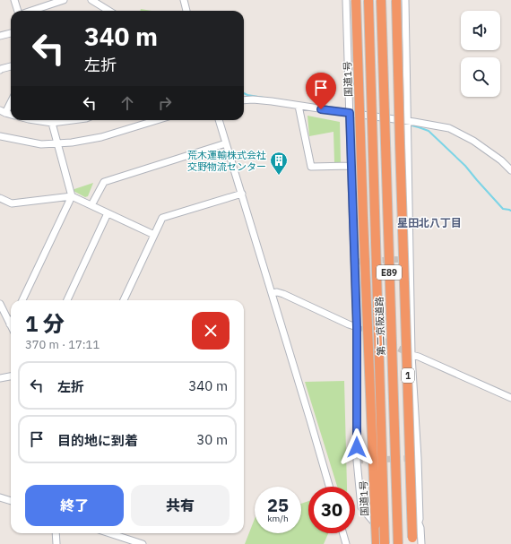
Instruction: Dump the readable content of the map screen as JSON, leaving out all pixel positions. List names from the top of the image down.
{
  "streets": {
    "highway": [
      "国道1号",
      "E89",
      "第二京阪道路",
      "1"
    ]
  },
  "crossings": [
    ["国道1号", "第二京阪道路"]
  ],
  "districts": ["星田北八丁目"],
  "places": {
    "building": ["荒木運輸株式会社 交野物流センター"]
  },
  "page": {
    "turn": ["340 m", "左折"],
    "heading": ["1 分", "370 m · 17:11"],
    "list": [
      {
        "name": "左折",
        "value": "340 m"
      },
      {
        "name": "目的地に到着",
        "value": "30 m"
      }
    ],
    "buttons": ["終了", "共有"],
    "speed": "25 km/h",
    "limit": "30"
  }
}
